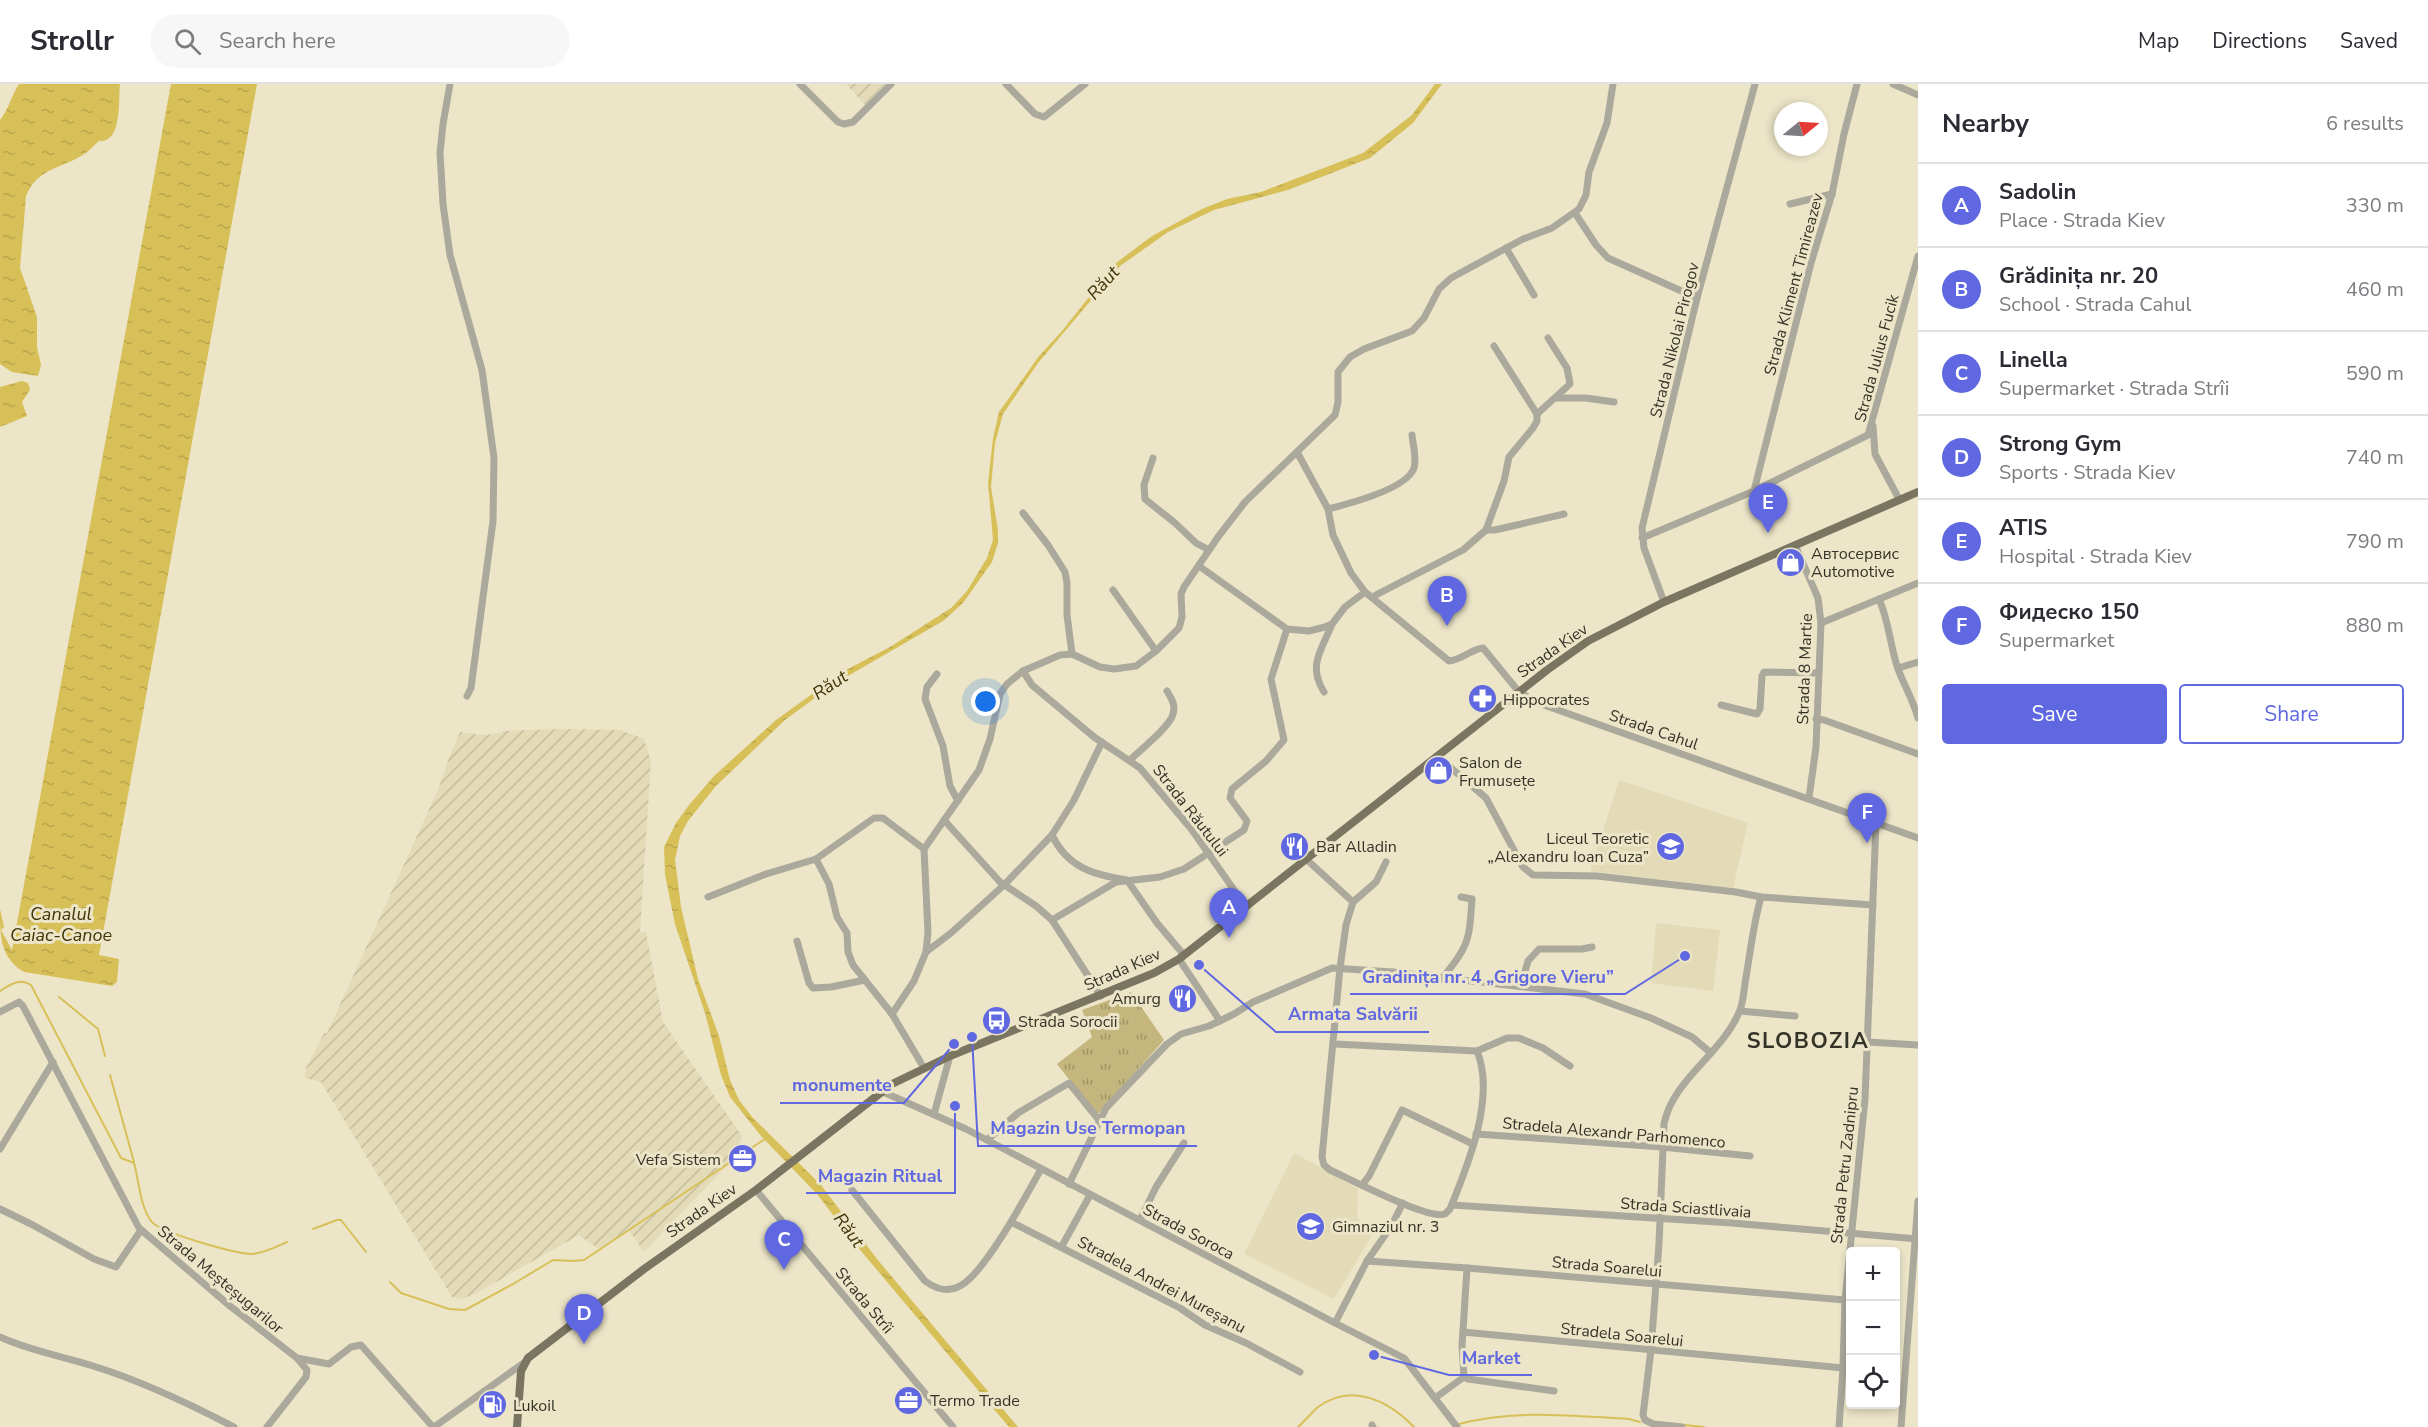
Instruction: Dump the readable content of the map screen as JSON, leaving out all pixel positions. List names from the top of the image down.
{
  "streets": {
    "main road": ["Strada Kiev"],
    "street": [
      "Strada Kliment Timireazev",
      "Strada Nikolai Pirogov",
      "Strada Julius Fucik",
      "Strada 8 Martie",
      "Strada Cahul",
      "Strada Răutului",
      "Stradela Alexandr Parhomenco",
      "Strada Petru Zadnipru",
      "Strada Sciastlivaia",
      "Strada Soroca",
      "Strada Soarelui",
      "Strada Meșteșugarilor",
      "Stradela Andrei Mureșanu",
      "Strada Strîi",
      "Stradela Soarelui"
    ]
  },
  "crossings": [
    ["Strada Kliment Timireazev", "Strada Julius Fucik"],
    ["Strada Nikolai Pirogov", "Strada Julius Fucik"],
    ["Strada Nikolai Pirogov", "Strada Kiev"],
    ["Strada Kiev", "Strada 8 Martie"],
    ["Strada Kiev", "Strada Cahul"],
    ["Strada Kiev", "Strada Răutului"],
    ["Strada Kiev", "Strada Soroca"],
    ["Strada Kiev", "Strada Strîi"],
    ["Strada 8 Martie", "Strada Cahul"],
    ["Strada Cahul", "Strada Petru Zadnipru"],
    ["Strada Petru Zadnipru", "Strada Sciastlivaia"],
    ["Strada Petru Zadnipru", "Strada Soarelui"],
    ["Strada Petru Zadnipru", "Stradela Soarelui"]
  ],
  "districts": ["SLOBOZIA"],
  "water": ["Răut", "Canalul Caiac-Canoe"],
  "places": {
    "shop": ["Автосервис Automotive", "Salon de Frumusețe"],
    "pharmacy": ["Hippocrates"],
    "restaurant": ["Bar Alladin", "Amurg"],
    "school or university": ["Liceul Teoretic „Alexandru Ioan Cuza”", "Gimnaziul nr. 3"],
    "other": [
      "Gradinița nr. 4 „Grigore Vieru”",
      "Armata Salvării",
      "Magazin Use Termopan",
      "monumente",
      "Magazin Ritual",
      "Market"
    ],
    "bus stop": ["Strada Sorocii"],
    "office": ["Vefa Sistem", "Termo Trade"],
    "fuel station": ["Lukoil"]
  },
  "north": "right",
  "page": {
    "header": "Strollr",
    "search": "Search here",
    "nav": ["Map", "Directions", "Saved"],
    "heading": ["Nearby", "6 results"],
    "list": [
      {
        "mark": "A",
        "name": "Sadolin",
        "note": "Place · Strada Kiev",
        "value": "330 m"
      },
      {
        "mark": "B",
        "name": "Grădinița nr. 20",
        "note": "School · Strada Cahul",
        "value": "460 m"
      },
      {
        "mark": "C",
        "name": "Linella",
        "note": "Supermarket · Strada Strîi",
        "value": "590 m"
      },
      {
        "mark": "D",
        "name": "Strong Gym",
        "note": "Sports · Strada Kiev",
        "value": "740 m"
      },
      {
        "mark": "E",
        "name": "ATIS",
        "note": "Hospital · Strada Kiev",
        "value": "790 m"
      },
      {
        "mark": "F",
        "name": "Фидеско 150",
        "note": "Supermarket",
        "value": "880 m"
      }
    ],
    "pins": [
      "E",
      "B",
      "F",
      "A",
      "C",
      "D"
    ],
    "buttons": ["Save", "Share"],
    "map_buttons": ["+", "−"]
  }
}
